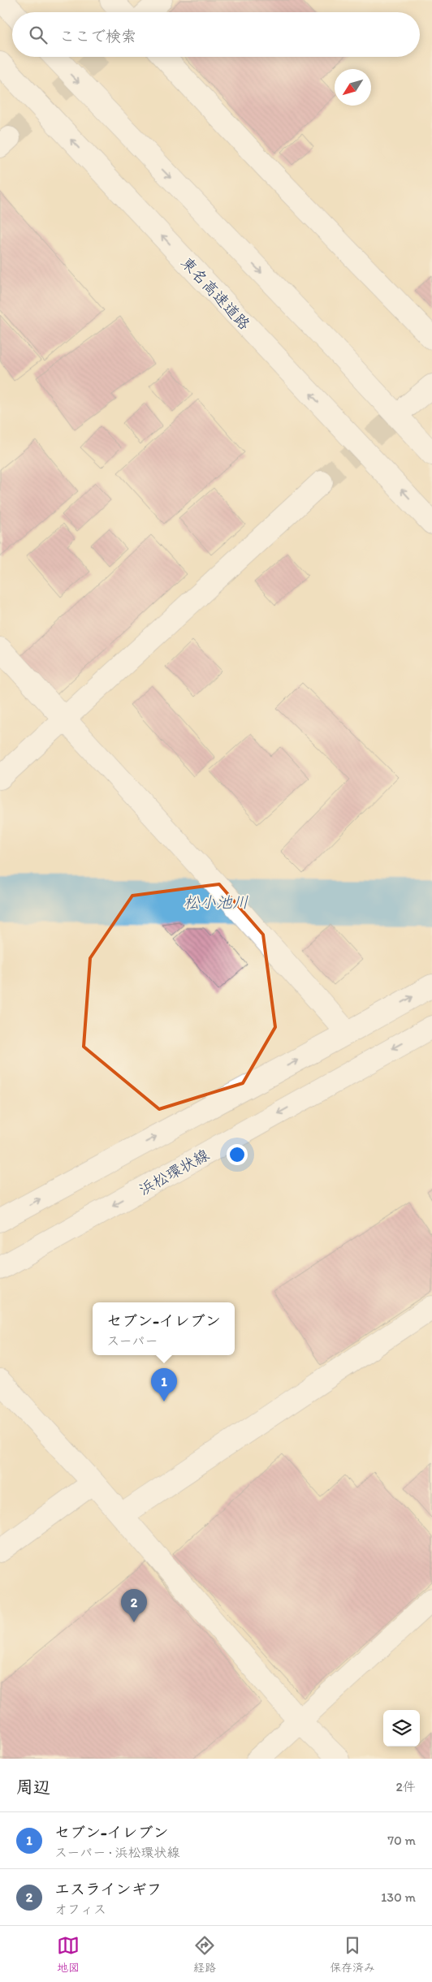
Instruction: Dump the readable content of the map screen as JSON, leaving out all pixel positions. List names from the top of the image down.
{
  "streets": {
    "main road": ["東名高速道路", "浜松環状線"]
  },
  "water": ["松小池川"],
  "north": "bottom left",
  "page": {
    "search": "ここで検索",
    "popup": ["セブン-イレブン", "スーパー"],
    "pins": ["1", "2"],
    "heading": ["周辺", "2件"],
    "list": [
      {
        "mark": "1",
        "name": "セブン-イレブン",
        "note": "スーパー · 浜松環状線",
        "value": "70 m"
      },
      {
        "mark": "2",
        "name": "エスラインギフ",
        "note": "オフィス",
        "value": "130 m"
      }
    ],
    "nav": ["地図", "経路", "保存済み"]
  }
}
